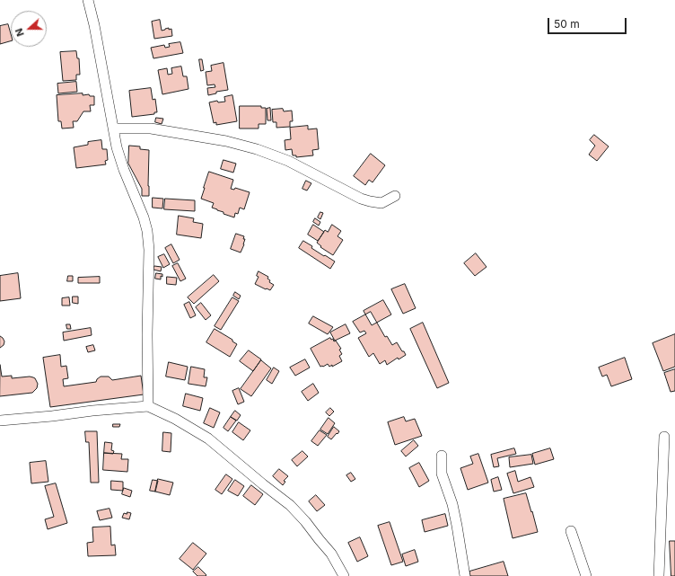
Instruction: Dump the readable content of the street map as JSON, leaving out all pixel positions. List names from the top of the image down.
{
  "scale_bar": "50 m",
  "north": "left"
}
